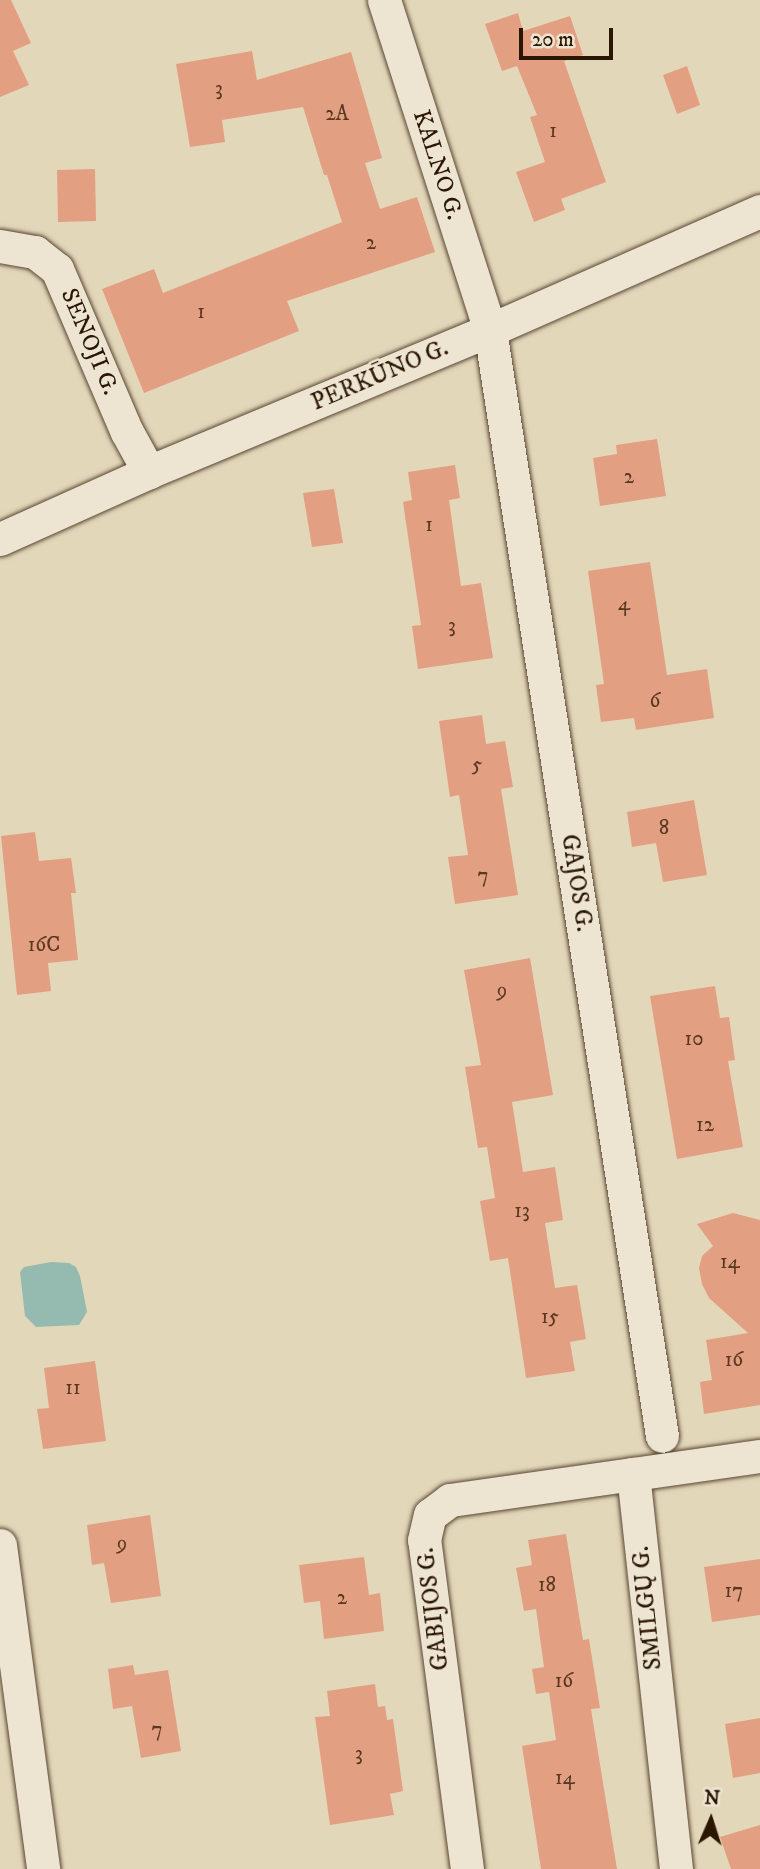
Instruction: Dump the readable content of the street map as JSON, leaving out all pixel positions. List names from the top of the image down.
{
  "streets": {
    "street": [
      "KALNO G.",
      "SENOJI G.",
      "PERKŪNO G.",
      "GAJOS G.",
      "SMILGŲ G.",
      "GABIJOS G."
    ]
  },
  "crossings": [
    ["KALNO G.", "PERKŪNO G."],
    ["KALNO G.", "GAJOS G."],
    ["SENOJI G.", "PERKŪNO G."],
    ["PERKŪNO G.", "GAJOS G."],
    ["SMILGŲ G.", "GABIJOS G."]
  ],
  "house_numbers": [
    "3",
    "2A",
    "1",
    "2",
    "1",
    "2",
    "1",
    "4",
    "3",
    "6",
    "5",
    "8",
    "7",
    "16C",
    "9",
    "10",
    "12",
    "13",
    "14",
    "15",
    "16",
    "11",
    "9",
    "18",
    "17",
    "2",
    "16",
    "7",
    "3",
    "14"
  ],
  "scale_bar": "20 m",
  "north": "top"
}
